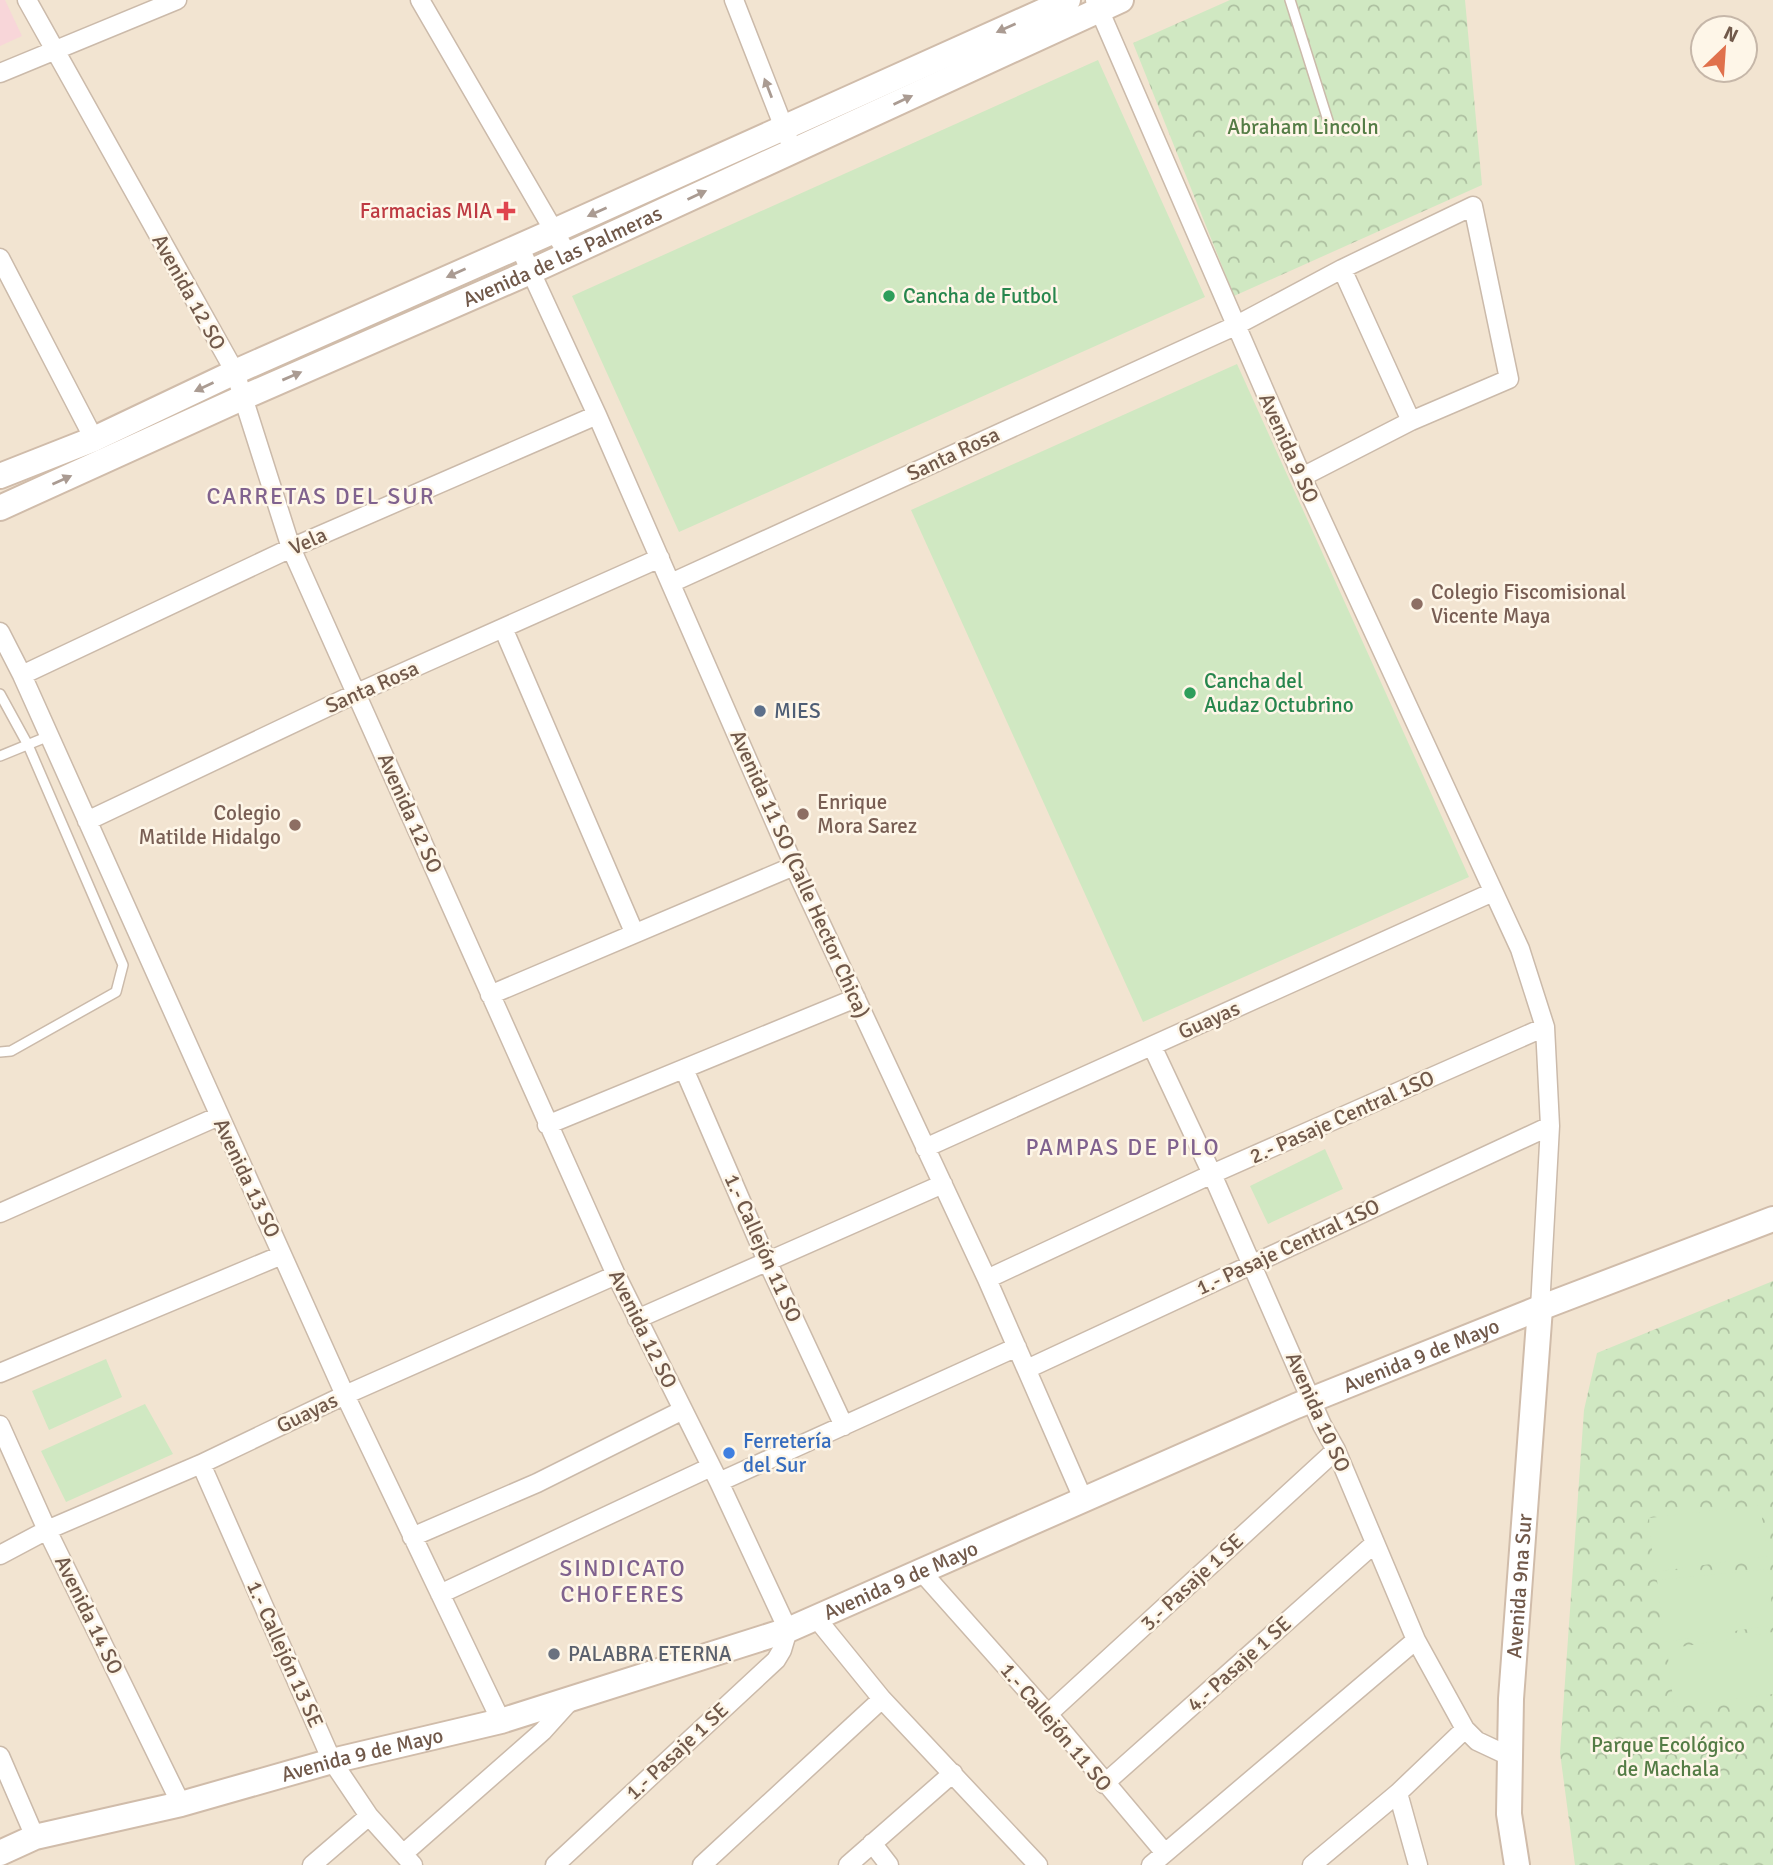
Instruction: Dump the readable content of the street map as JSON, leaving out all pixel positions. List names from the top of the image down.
{
  "streets": {
    "street": [
      "Avenida de las Palmeras",
      "Avenida 12 SO",
      "Avenida 9 SO",
      "Santa Rosa",
      "Vela",
      "Avenida 11 SO (Calle Hector Chica)",
      "Guayas",
      "2.- Pasaje Central 1SO",
      "Avenida 13 SO",
      "1.- Pasaje Central 1SO",
      "1.- Callejón 11 SO",
      "Avenida 9 de Mayo",
      "Avenida 10 SO",
      "3.- Pasaje 1 SE",
      "Avenida 9na Sur",
      "Avenida 14 SO",
      "1.- Callejón 13 SE",
      "4.- Pasaje 1 SE",
      "1.- Pasaje 1 SE"
    ]
  },
  "crossings": [
    ["Avenida de las Palmeras", "Avenida 12 SO"],
    ["Avenida de las Palmeras", "Avenida 9 SO"],
    ["Avenida de las Palmeras", "Avenida 11 SO (Calle Hector Chica)"],
    ["Avenida 12 SO", "Santa Rosa"],
    ["Avenida 12 SO", "Vela"],
    ["Avenida 12 SO", "Guayas"],
    ["Avenida 12 SO", "Avenida 9 de Mayo"],
    ["Avenida 12 SO", "1.- Pasaje 1 SE"],
    ["Avenida 9 SO", "Santa Rosa"],
    ["Avenida 9 SO", "Guayas"],
    ["Avenida 9 SO", "2.- Pasaje Central 1SO"],
    ["Avenida 9 SO", "1.- Pasaje Central 1SO"],
    ["Avenida 9 SO", "Avenida 9 de Mayo"],
    ["Avenida 9 SO", "Avenida 9na Sur"],
    ["Santa Rosa", "Avenida 11 SO (Calle Hector Chica)"],
    ["Santa Rosa", "Avenida 13 SO"],
    ["Vela", "Avenida 11 SO (Calle Hector Chica)"],
    ["Vela", "Avenida 13 SO"],
    ["Avenida 11 SO (Calle Hector Chica)", "Guayas"],
    ["Avenida 11 SO (Calle Hector Chica)", "2.- Pasaje Central 1SO"],
    ["Avenida 11 SO (Calle Hector Chica)", "1.- Pasaje Central 1SO"],
    ["Avenida 11 SO (Calle Hector Chica)", "Avenida 9 de Mayo"],
    ["Guayas", "Avenida 13 SO"],
    ["Guayas", "Avenida 10 SO"],
    ["Guayas", "Avenida 14 SO"],
    ["Guayas", "1.- Callejón 13 SE"],
    ["2.- Pasaje Central 1SO", "Avenida 10 SO"],
    ["Avenida 13 SO", "Avenida 9 de Mayo"],
    ["1.- Pasaje Central 1SO", "Avenida 10 SO"],
    ["1.- Callejón 11 SO", "Avenida 9 de Mayo"],
    ["1.- Callejón 11 SO", "3.- Pasaje 1 SE"],
    ["1.- Callejón 11 SO", "4.- Pasaje 1 SE"],
    ["Avenida 9 de Mayo", "Avenida 10 SO"],
    ["Avenida 9 de Mayo", "Avenida 9na Sur"],
    ["Avenida 9 de Mayo", "Avenida 14 SO"],
    ["Avenida 9 de Mayo", "1.- Callejón 13 SE"],
    ["Avenida 9 de Mayo", "1.- Pasaje 1 SE"],
    ["Avenida 10 SO", "3.- Pasaje 1 SE"],
    ["Avenida 10 SO", "Avenida 9na Sur"],
    ["Avenida 10 SO", "4.- Pasaje 1 SE"]
  ],
  "districts": ["CARRETAS DEL SUR", "PAMPAS DE PILO", "SINDICATO CHOFERES"],
  "parks": ["Abraham Lincoln", "Parque Ecológico de Machala"],
  "places": {
    "health": ["Farmacias MIA"],
    "other": [
      "Cancha de Futbol",
      "Colegio Fiscomisional Vicente Maya",
      "Cancha del Audaz Octubrino",
      "MIES",
      "Enrique Mora Sarez",
      "Colegio Matilde Hidalgo",
      "Ferretería del Sur",
      "PALABRA ETERNA"
    ]
  },
  "north": "top right"
}
